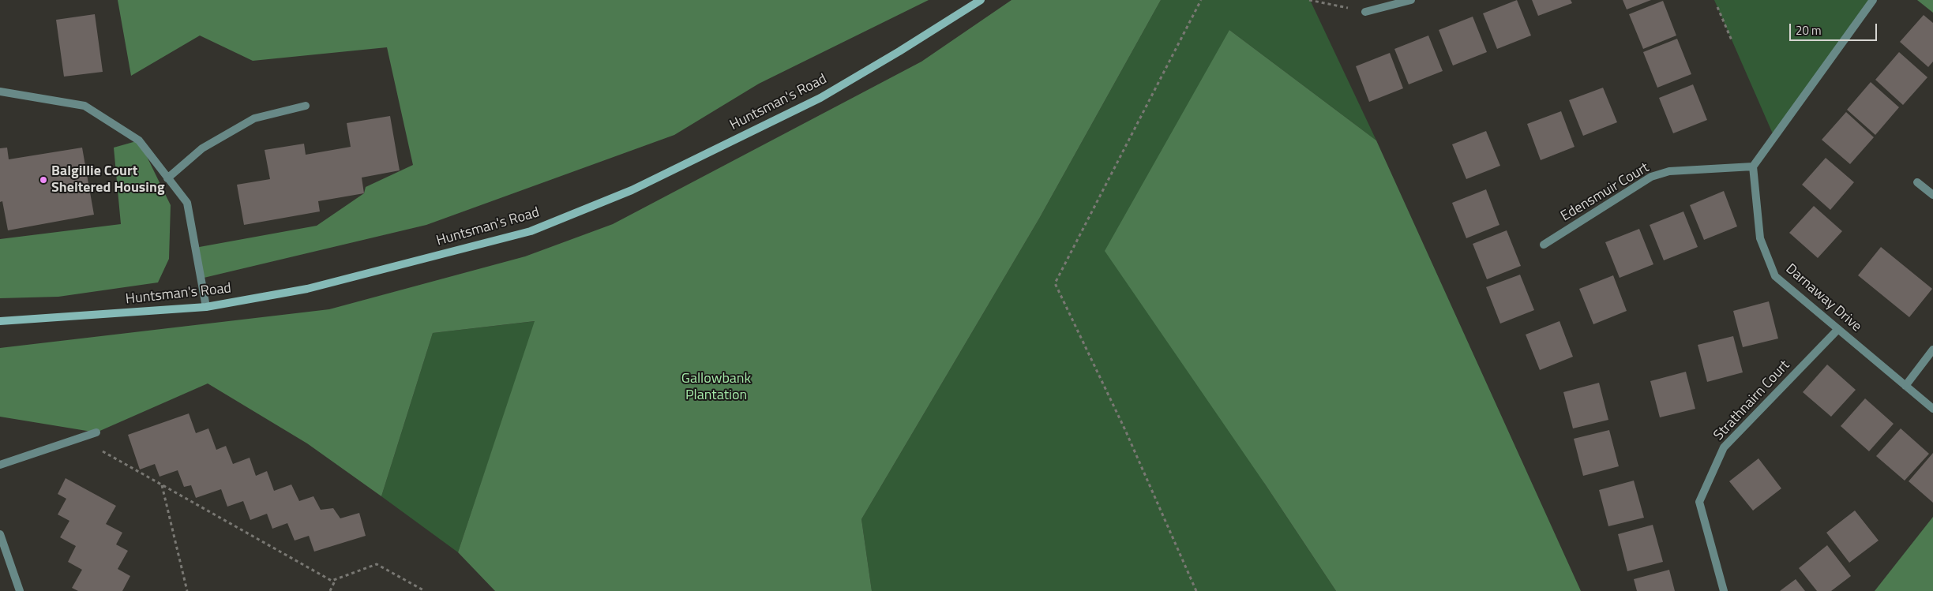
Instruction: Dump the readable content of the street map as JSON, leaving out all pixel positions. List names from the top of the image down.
{
  "streets": {
    "street": [
      "Huntsman's Road",
      "Edensmuir Court",
      "Darnaway Drive",
      "Strathnairn Court"
    ]
  },
  "crossings": [
    ["Edensmuir Court", "Darnaway Drive"],
    ["Darnaway Drive", "Strathnairn Court"]
  ],
  "parks": ["Gallowbank Plantation"],
  "places": ["Balgillie Court Sheltered Housing"],
  "scale_bar": "20 m"
}
